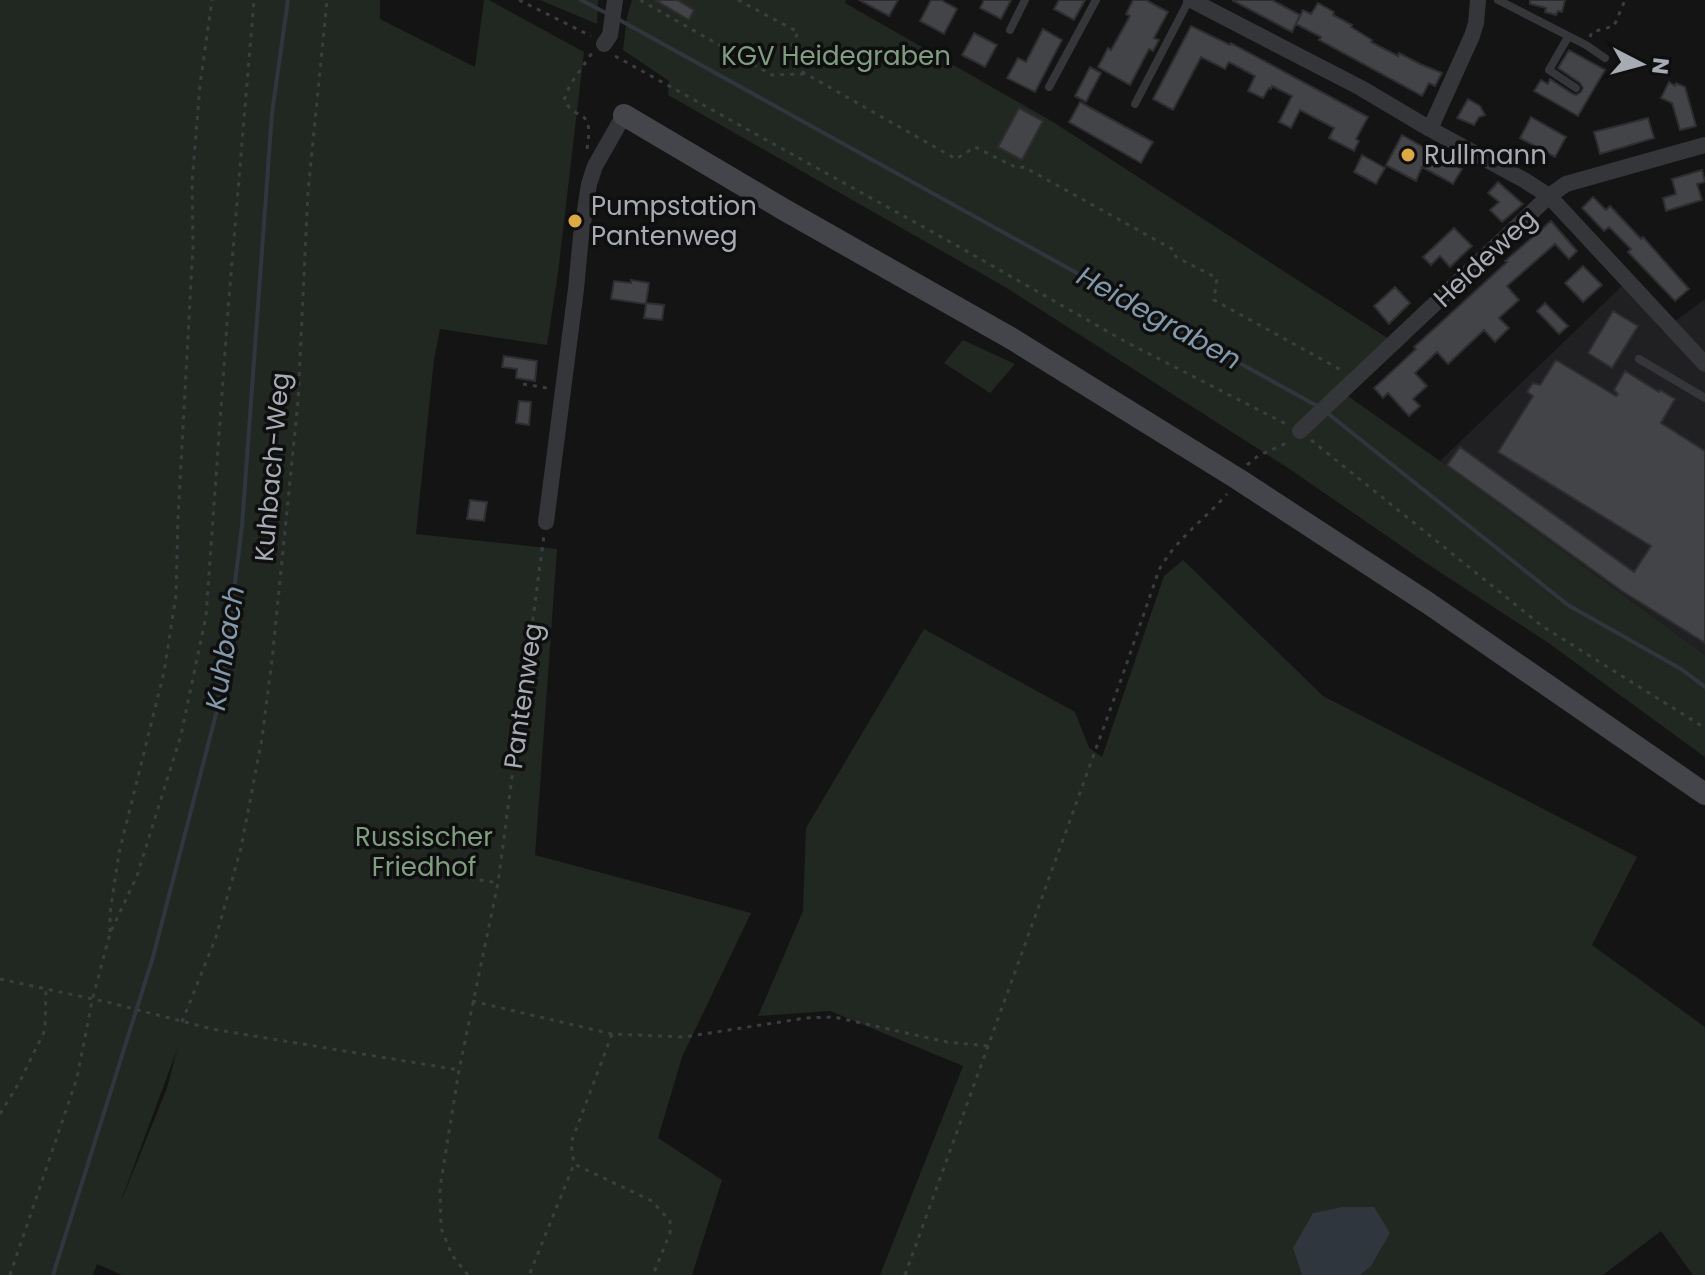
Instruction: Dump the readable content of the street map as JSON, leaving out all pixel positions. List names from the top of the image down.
{
  "streets": {
    "street": ["Heideweg"],
    "path": ["Kuhbach-Weg", "Pantenweg"]
  },
  "water": ["Heidegraben", "Kuhbach"],
  "parks": ["KGV Heidegraben", "Russischer Friedhof"],
  "places": ["Rullmann", "Pumpstation Pantenweg"],
  "north": "right"
}
